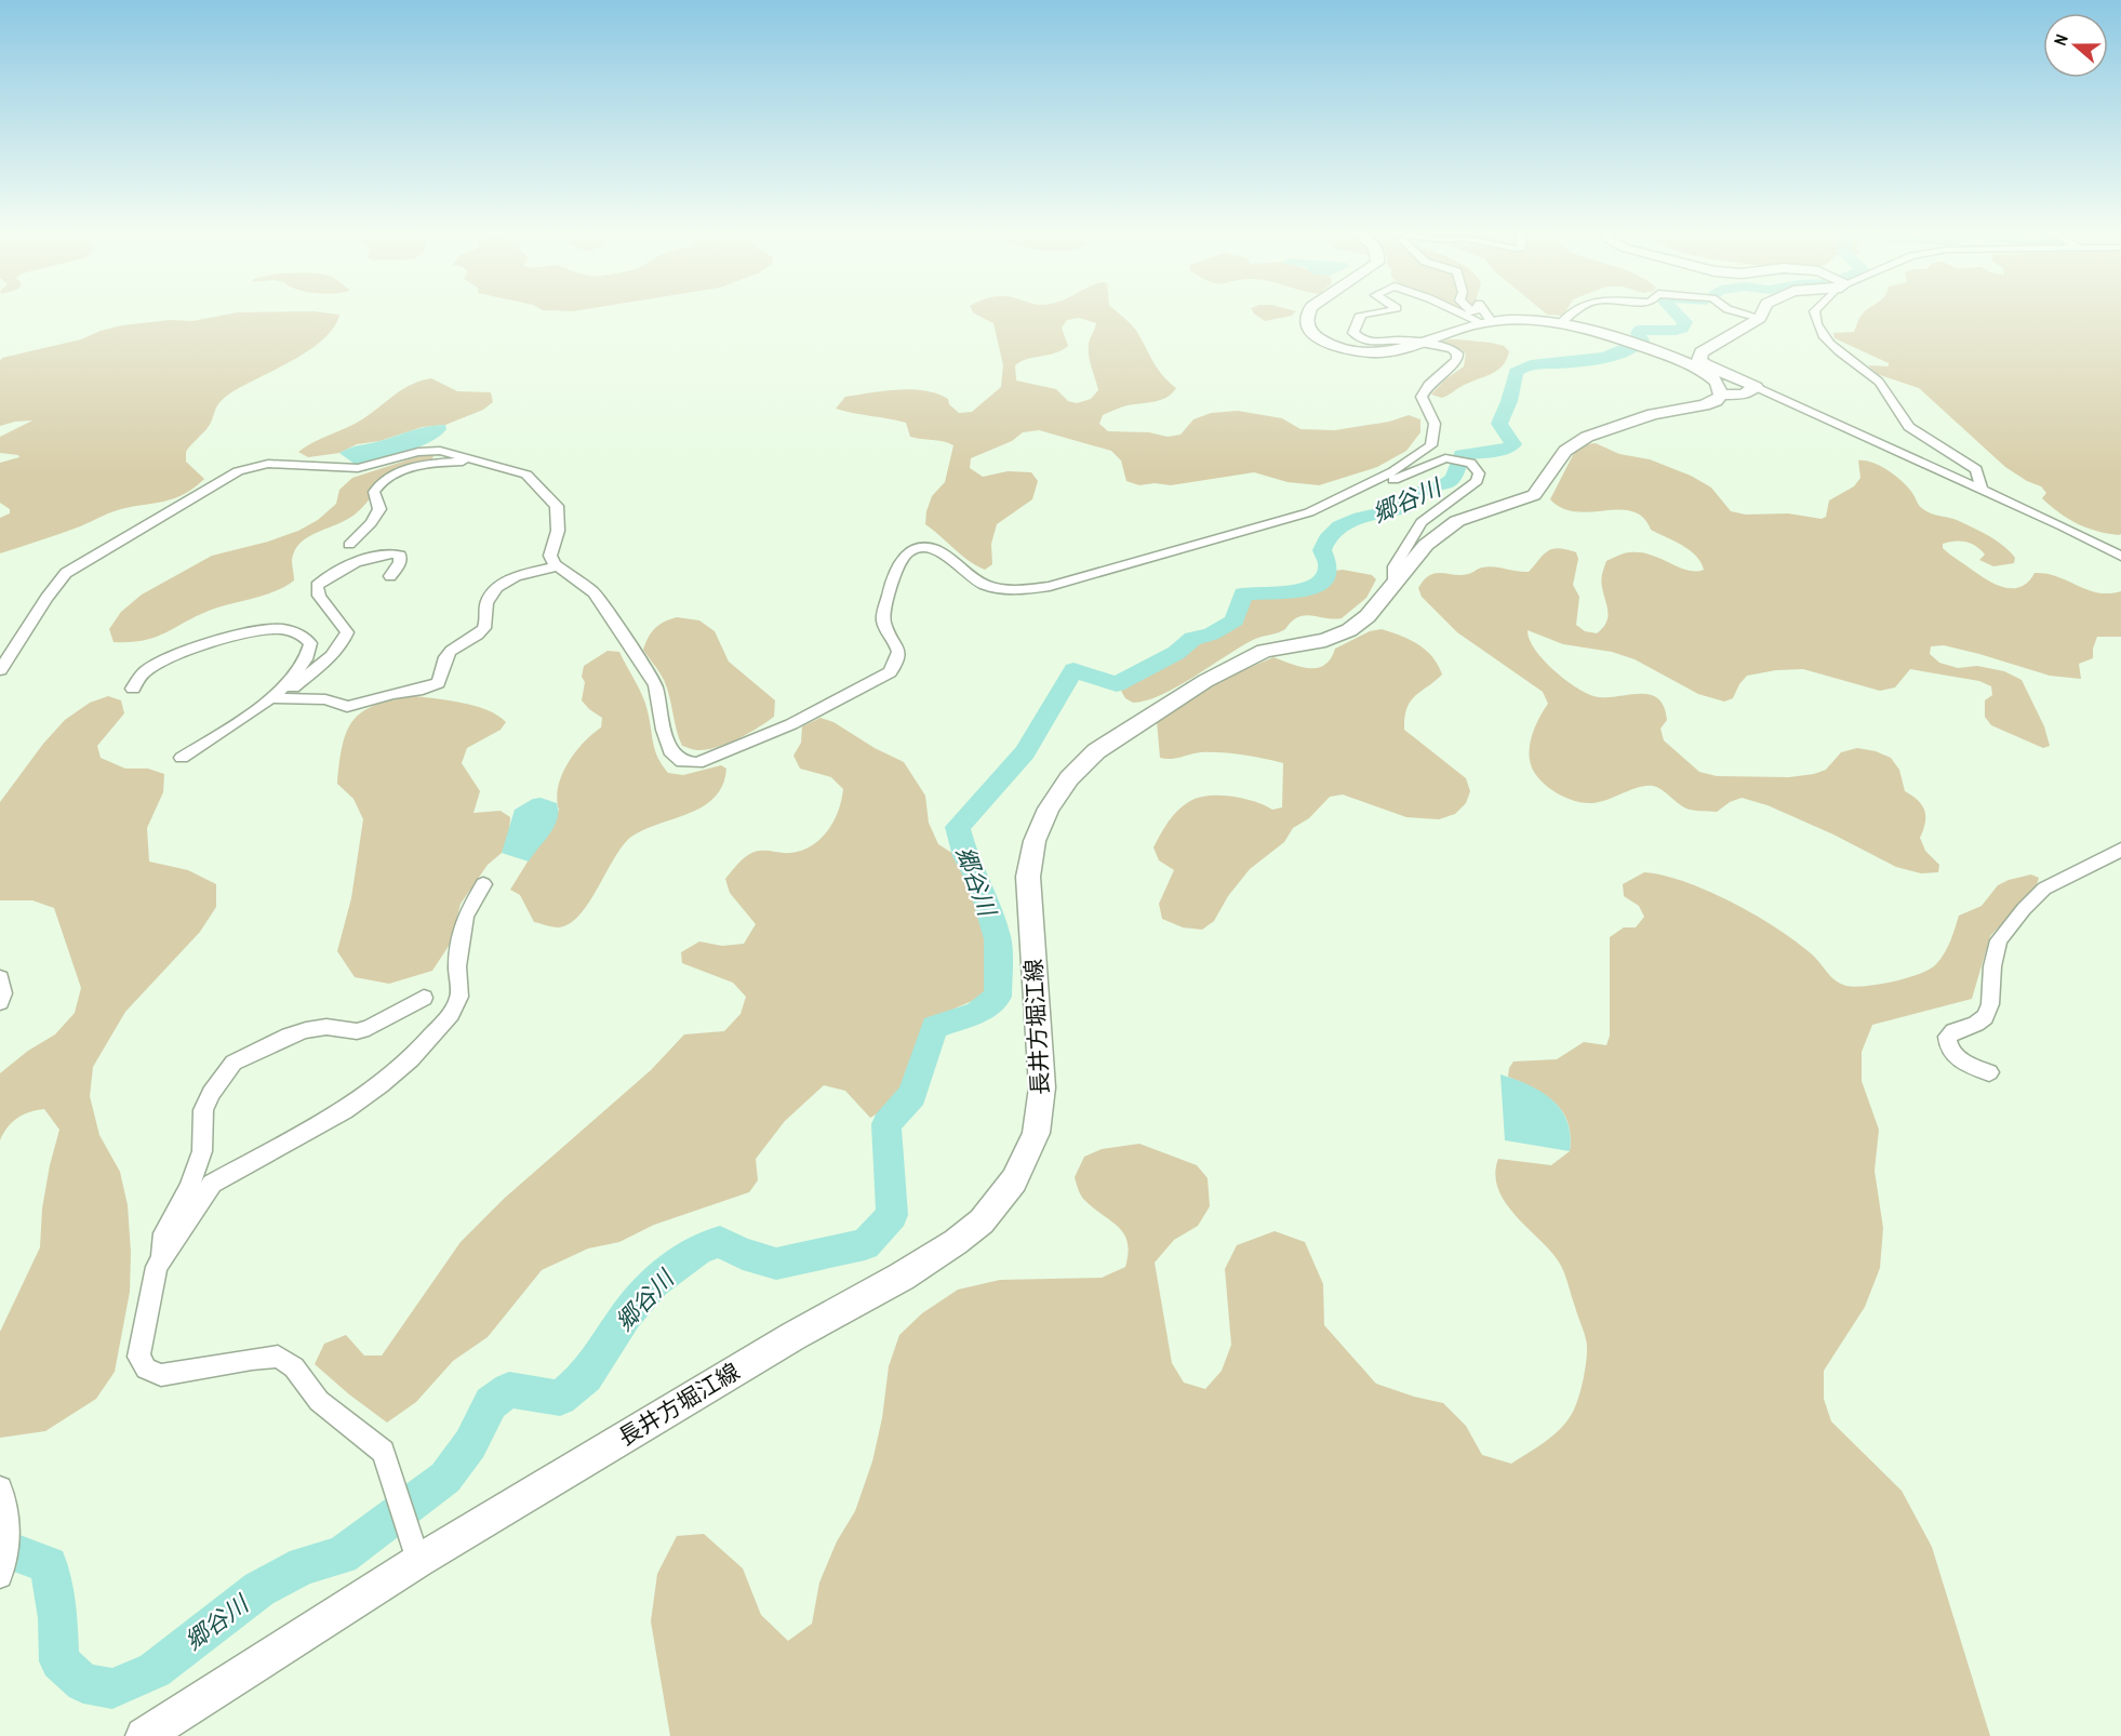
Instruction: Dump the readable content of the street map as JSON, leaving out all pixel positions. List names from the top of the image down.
{
  "streets": {
    "main road": ["長井方堀江線"]
  },
  "water": ["郷谷川"],
  "north": "left"
}
